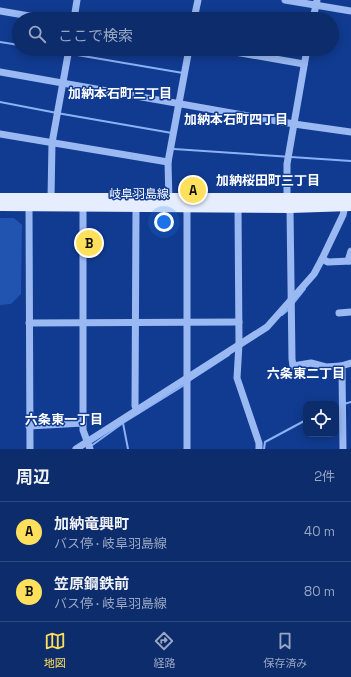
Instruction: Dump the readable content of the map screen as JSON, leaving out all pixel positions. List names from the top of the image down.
{
  "streets": {
    "main road": ["岐阜羽島線"]
  },
  "districts": [
    "加納本石町三丁目",
    "加納本石町四丁目",
    "加納桜田町三丁目",
    "六条東二丁目",
    "六条東一丁目"
  ],
  "page": {
    "search": "ここで検索",
    "pins": ["A", "B"],
    "heading": ["周辺", "2件"],
    "list": [
      {
        "mark": "A",
        "name": "加納竜興町",
        "note": "バス停 · 岐阜羽島線",
        "value": "40 m"
      },
      {
        "mark": "B",
        "name": "笠原鋼鉄前",
        "note": "バス停 · 岐阜羽島線",
        "value": "80 m"
      }
    ],
    "nav": ["地図", "経路", "保存済み"]
  }
}
